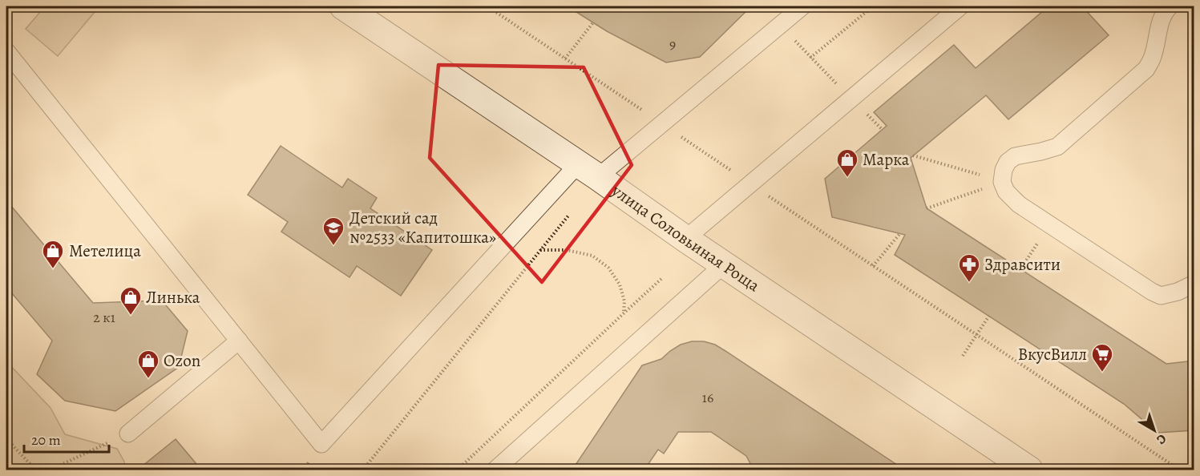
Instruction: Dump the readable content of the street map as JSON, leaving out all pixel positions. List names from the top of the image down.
{
  "streets": {
    "street": ["улица Соловьиная Роща"]
  },
  "places": {
    "shop": [
      "Марка",
      "Метелица",
      "Линька",
      "Ozon"
    ],
    "school or university": ["Детский сад №2533 «Капитошка»"],
    "pharmacy": ["Здравсити"],
    "supermarket": ["ВкусВилл"]
  },
  "house_numbers": ["9", "2 к1", "16"],
  "scale_bar": "20 m",
  "north": "bottom right"
}
